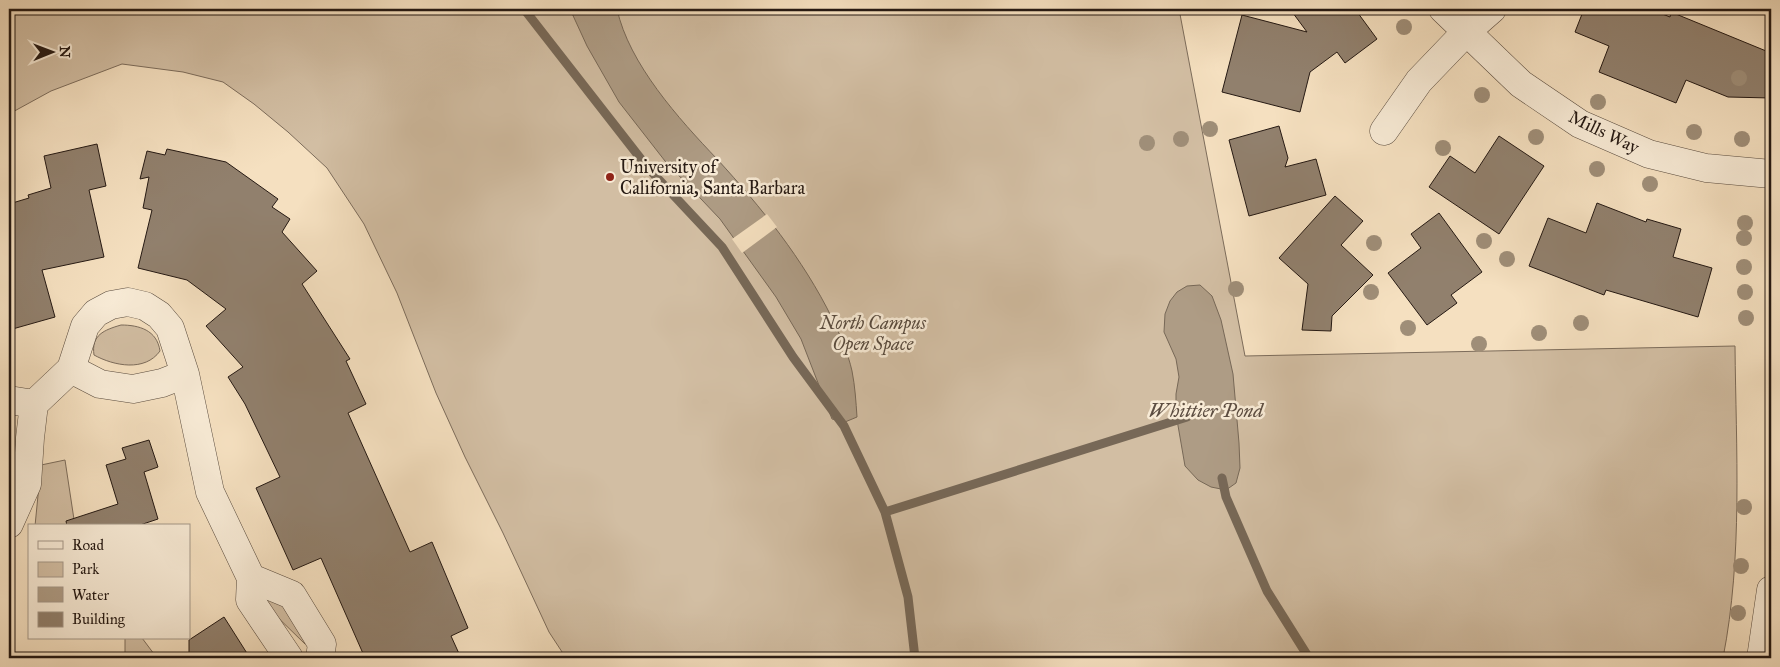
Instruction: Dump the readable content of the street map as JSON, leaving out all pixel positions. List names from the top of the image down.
{
  "streets": {
    "street": ["Mills Way"]
  },
  "water": ["Whittier Pond"],
  "parks": ["North Campus Open Space"],
  "places": ["University of California, Santa Barbara"],
  "legend": [
    "Road",
    "Park",
    "Water",
    "Building"
  ],
  "north": "right"
}
